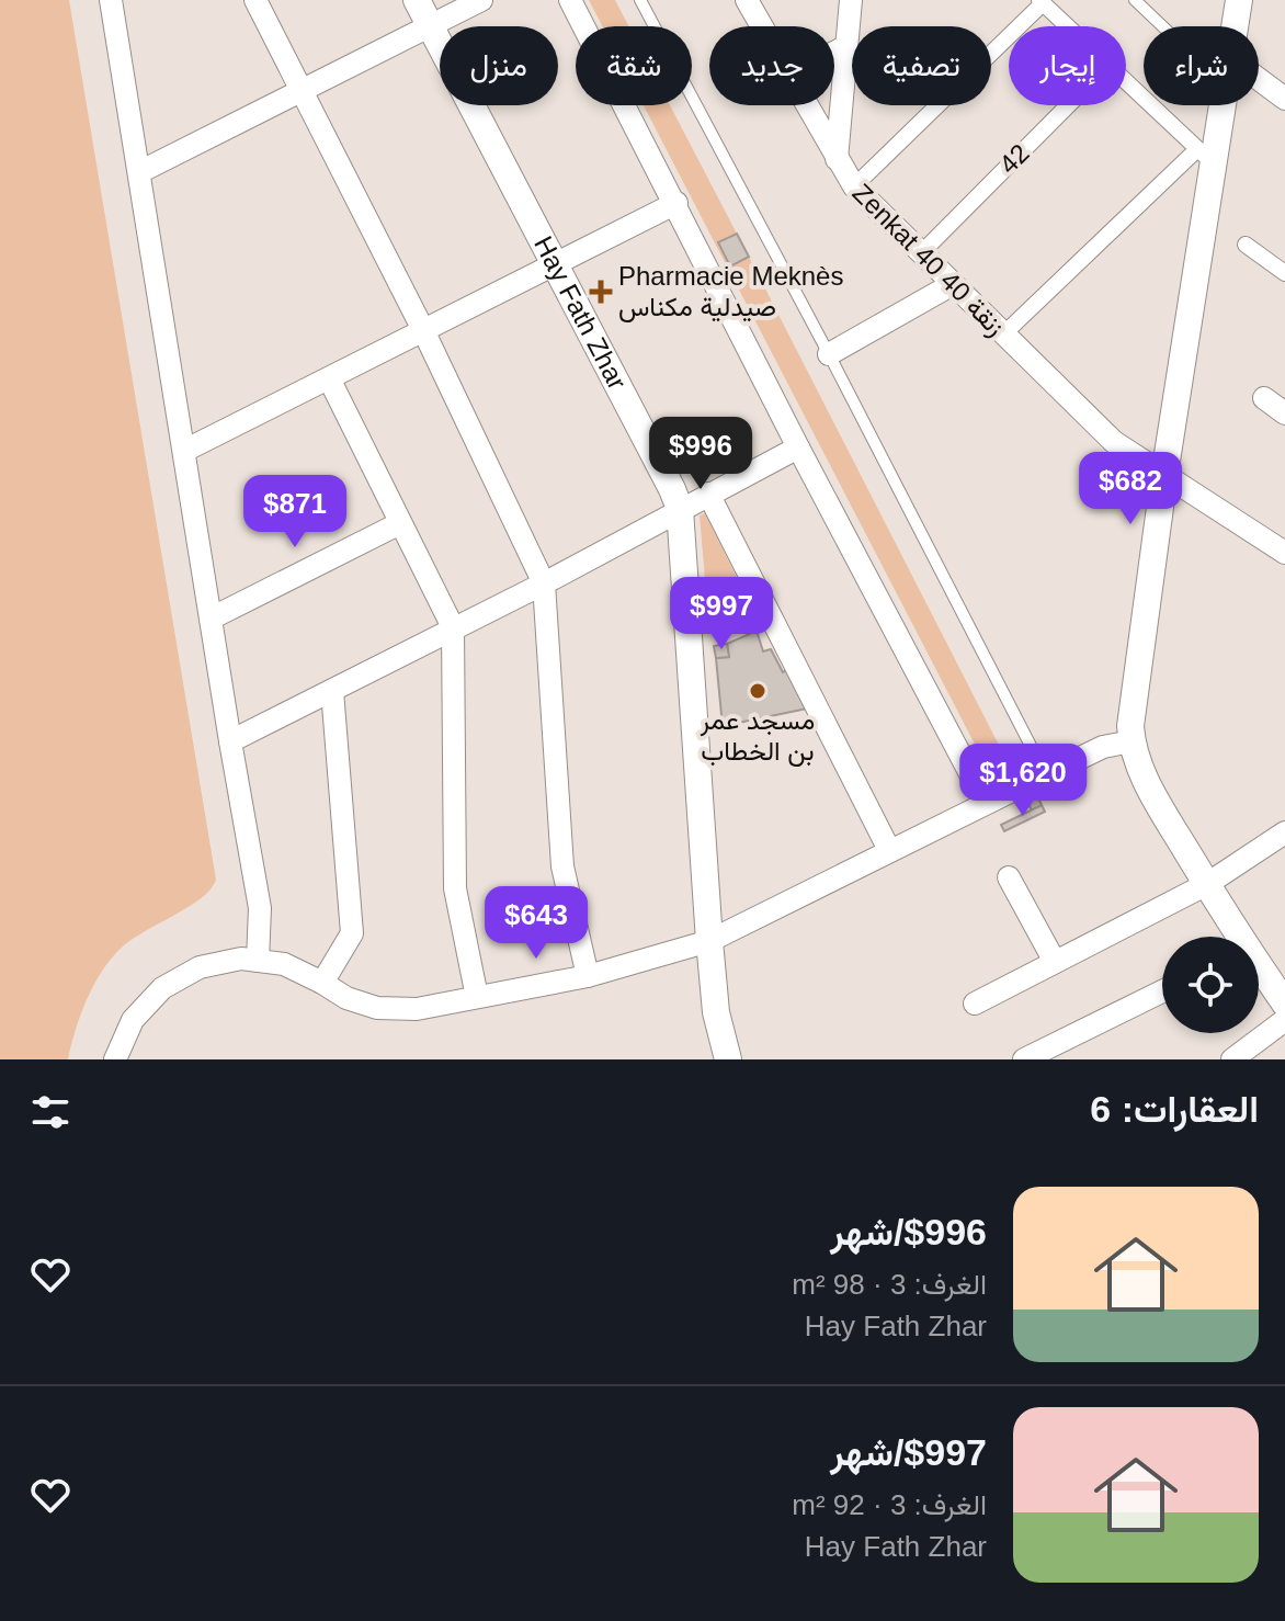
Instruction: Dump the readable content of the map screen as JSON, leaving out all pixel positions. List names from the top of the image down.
{
  "streets": {
    "street": ["42", "Zenkat 40 زنقة 40", "Hay Fath Zhar"]
  },
  "crossings": [
    ["42", "Zenkat 40 زنقة 40"]
  ],
  "places": {
    "health": ["Pharmacie Meknès صيدلية مكناس"],
    "other": ["مسجد عمر بن الخطاب"]
  },
  "page": {
    "chip": [
      "شراء",
      "إيجار",
      "تصفية",
      "جديد",
      "شقة",
      "منزل"
    ],
    "price": [
      "$996",
      "$682",
      "$871",
      "$997",
      "$1,620",
      "$643"
    ],
    "heading": "العقارات: 6",
    "list": [
      {
        "name": "$996/شهر",
        "note": "الغرف: 3 · 98 m² · Hay Fath Zhar"
      },
      {
        "name": "$997/شهر",
        "note": "الغرف: 3 · 92 m² · Hay Fath Zhar"
      }
    ]
  }
}
